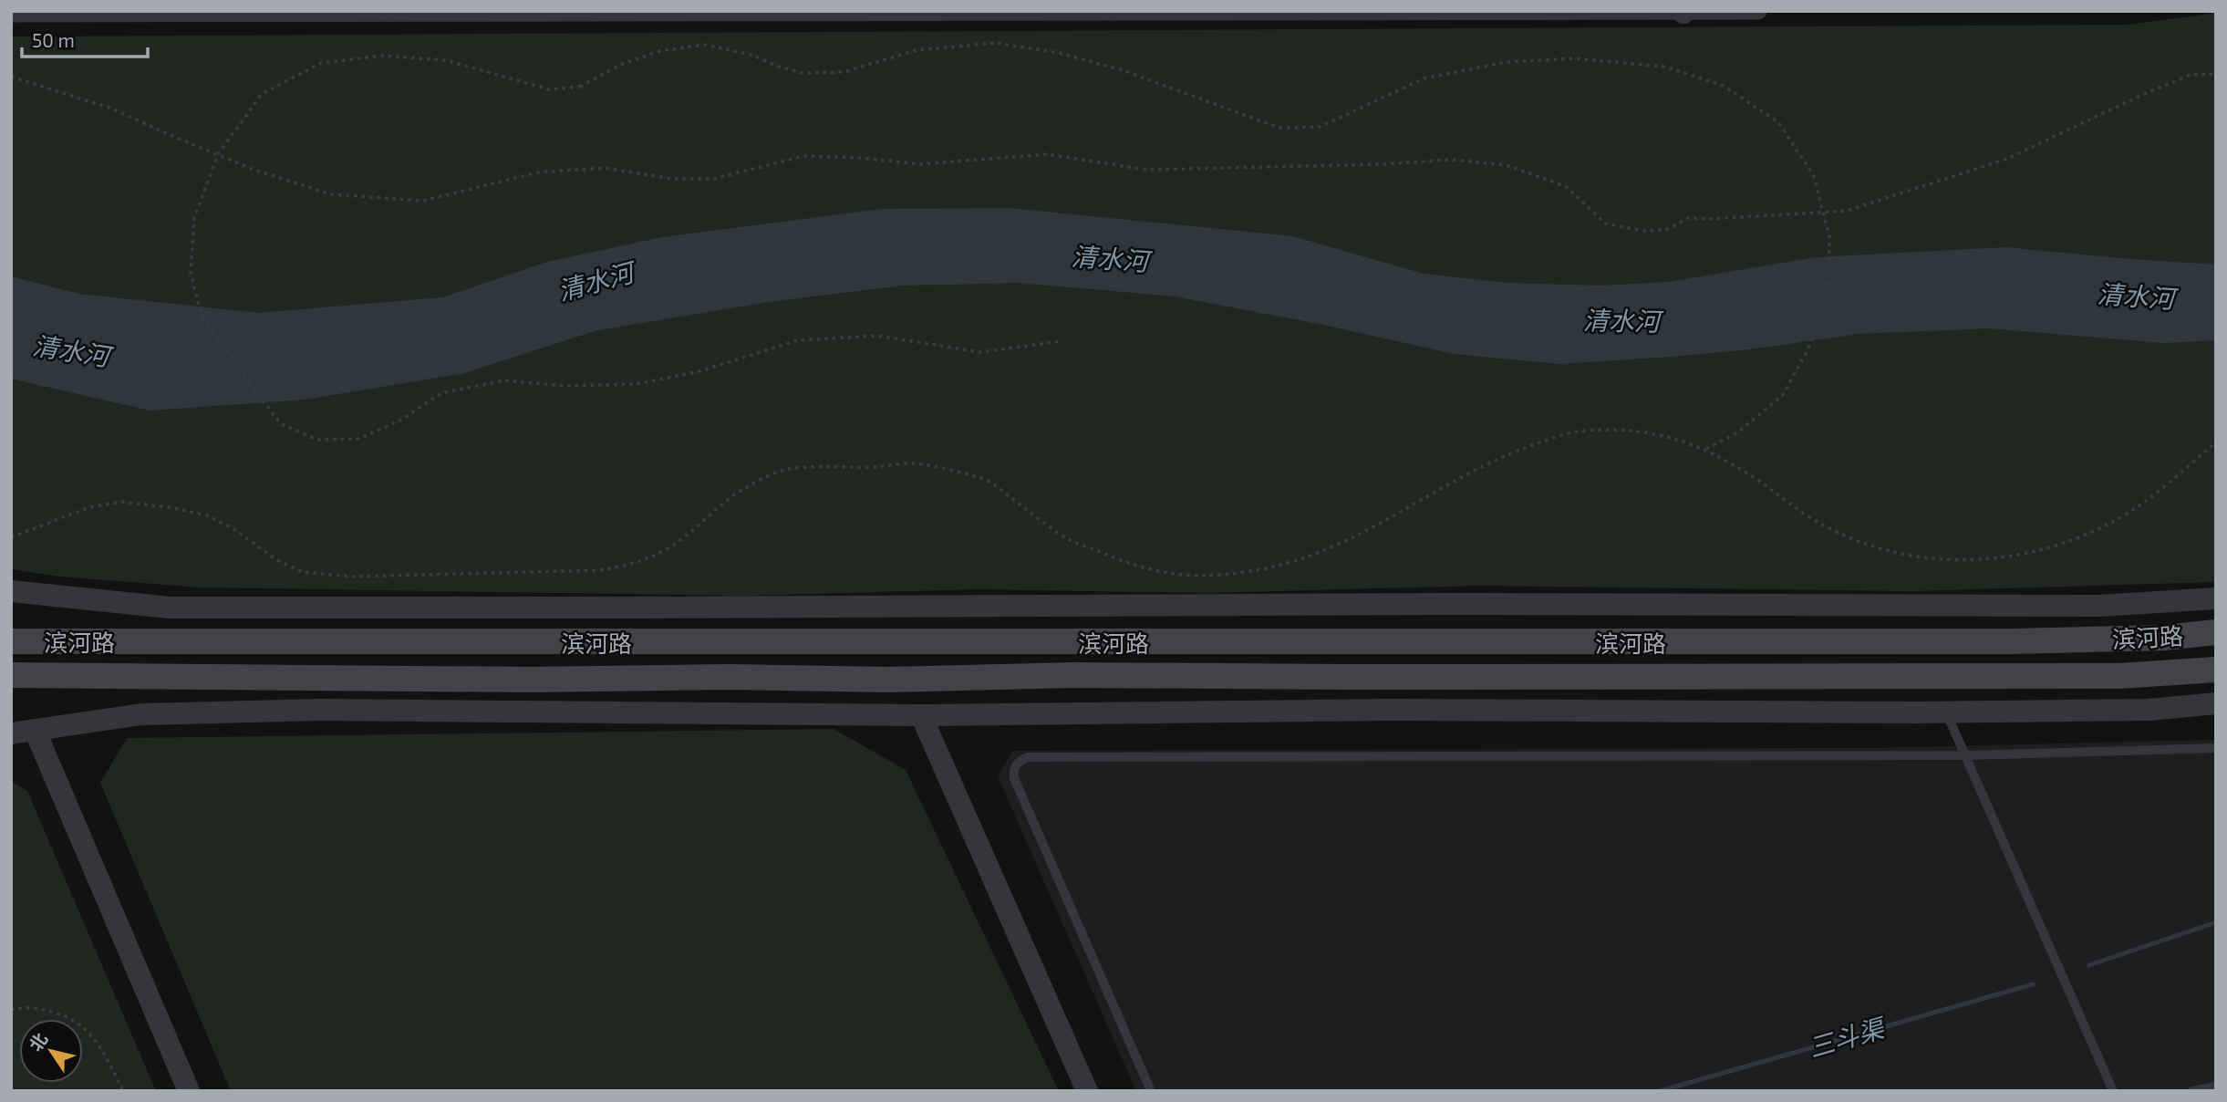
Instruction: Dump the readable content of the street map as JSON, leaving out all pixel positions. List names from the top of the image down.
{
  "streets": {
    "main road": ["滨河路"]
  },
  "water": ["清水河", "三斗渠"],
  "scale_bar": "50 m",
  "north": "top left"
}
